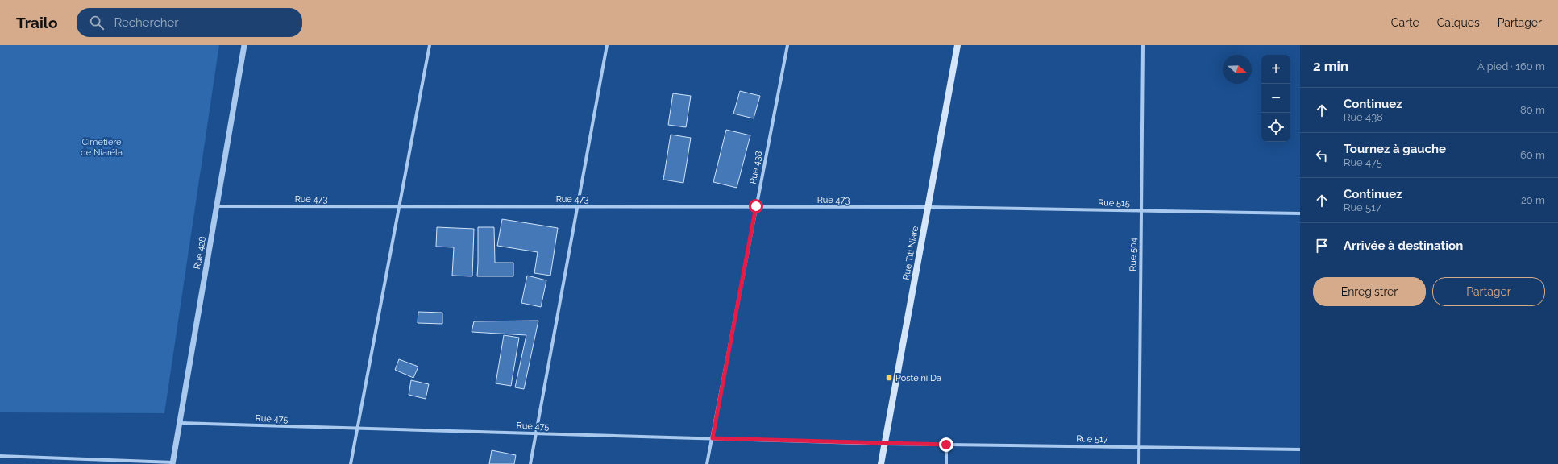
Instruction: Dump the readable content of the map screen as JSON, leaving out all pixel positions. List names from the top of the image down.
{
  "streets": {
    "main road": ["Rue Titi Niaré"],
    "street": [
      "Rue 438",
      "Rue 473",
      "Rue 515",
      "Rue 428",
      "Rue 504",
      "Rue 475",
      "Rue 517"
    ]
  },
  "crossings": [
    ["Rue 438", "Rue 473"],
    ["Rue 438", "Rue 475"],
    ["Rue 473", "Rue 515"],
    ["Rue 473", "Rue 428"],
    ["Rue 473", "Rue Titi Niaré"],
    ["Rue 515", "Rue Titi Niaré"],
    ["Rue 515", "Rue 504"],
    ["Rue 428", "Rue 475"],
    ["Rue Titi Niaré", "Rue 475"],
    ["Rue Titi Niaré", "Rue 517"],
    ["Rue 504", "Rue 517"],
    ["Rue 475", "Rue 517"]
  ],
  "parks": ["Cimetière de Niaréla"],
  "places": {
    "transit": ["Poste ni Da"]
  },
  "north": "right",
  "page": {
    "header": "Trailo",
    "search": "Rechercher",
    "nav": ["Carte", "Calques", "Partager"],
    "heading": ["2 min", "À pied · 160 m"],
    "map_buttons": ["+", "−"],
    "list": [
      ["Continuez", "Rue 438", "80 m"],
      ["Tournez à gauche", "Rue 475", "60 m"],
      ["Continuez", "Rue 517", "20 m"],
      "Arrivée à destination"
    ],
    "buttons": ["Enregistrer", "Partager"]
  }
}
